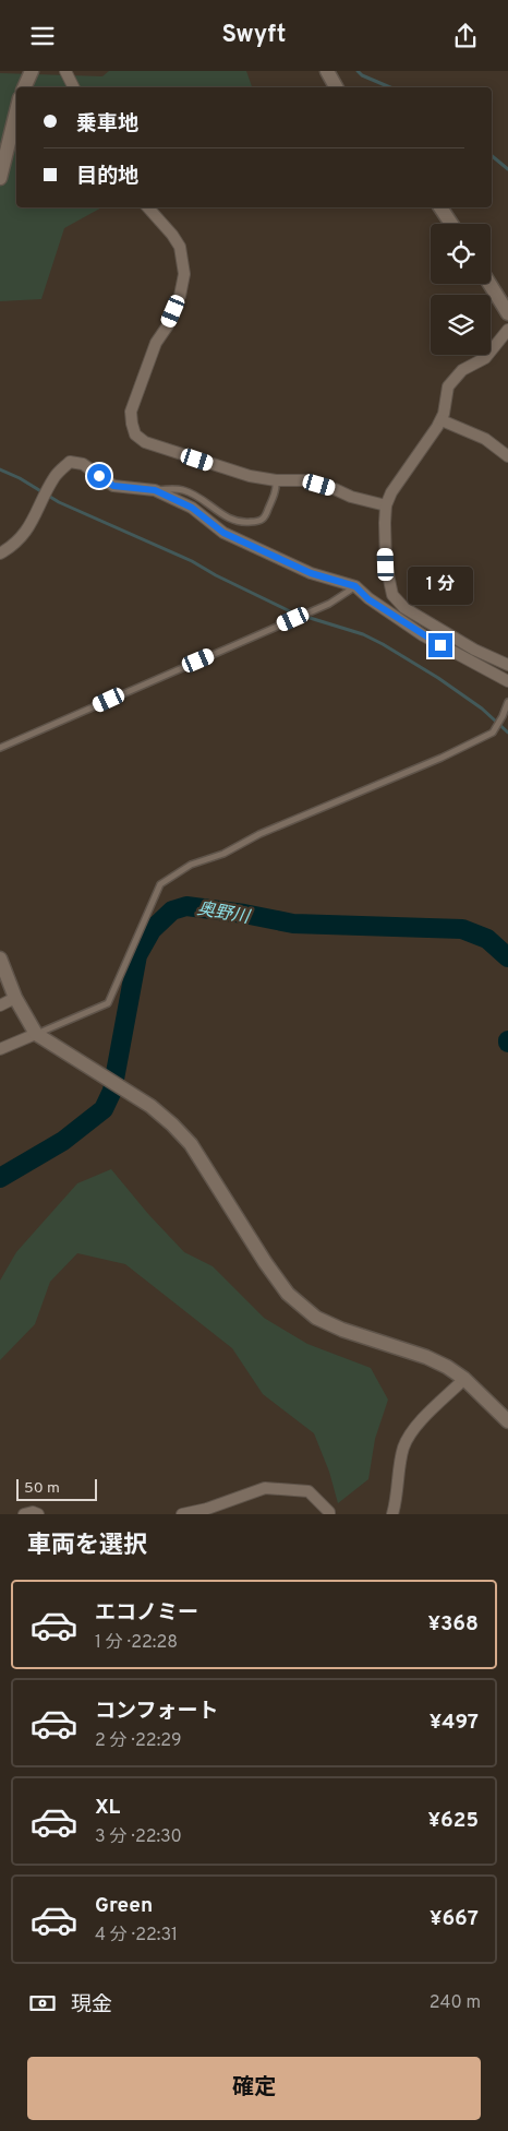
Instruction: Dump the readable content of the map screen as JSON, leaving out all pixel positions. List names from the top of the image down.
{
  "water": ["奥野川"],
  "scale_bar": "50 m",
  "page": {
    "header": "Swyft",
    "banner": ["乗車地", "目的地"],
    "bubble": "1 分",
    "scale": "50 m",
    "heading": "車両を選択",
    "list": [
      {
        "name": "エコノミー",
        "note": "1 分 · 22:28",
        "value": "¥368"
      },
      {
        "name": "コンフォート",
        "note": "2 分 · 22:29",
        "value": "¥497"
      },
      {
        "name": "XL",
        "note": "3 分 · 22:30",
        "value": "¥625"
      },
      {
        "name": "Green",
        "note": "4 分 · 22:31",
        "value": "¥667"
      }
    ],
    "pay": ["現金", "240 m"],
    "buttons": "確定"
  }
}
